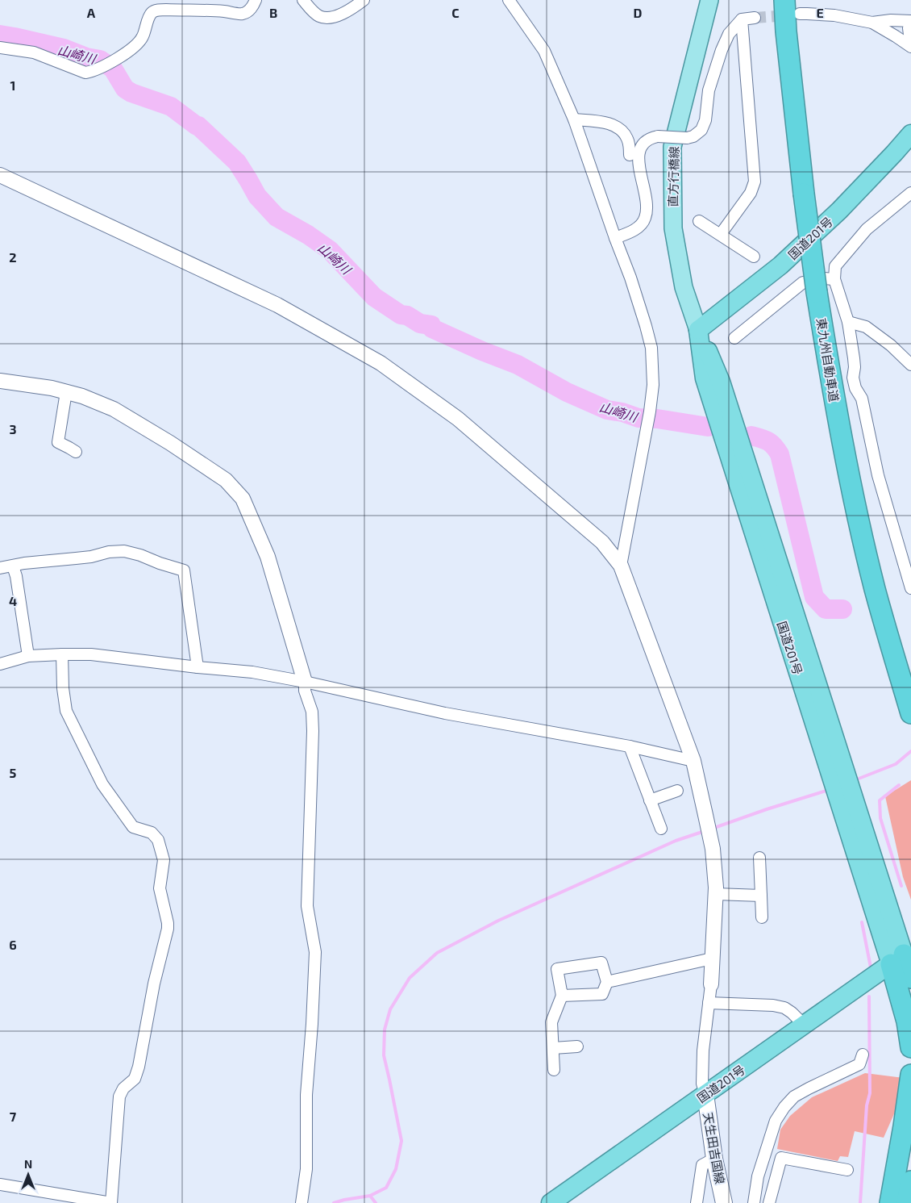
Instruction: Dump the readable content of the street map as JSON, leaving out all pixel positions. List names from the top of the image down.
{
  "streets": {
    "highway": ["国道201号", "東九州自動車道"],
    "main road": ["直方行橋線", "天生田吉国線"]
  },
  "crossings": [
    ["直方行橋線", "国道201号"],
    ["国道201号", "天生田吉国線"]
  ],
  "water": ["山崎川"],
  "north": "top",
  "grid": {
    "columns": [
      "A",
      "B",
      "C",
      "D",
      "E"
    ],
    "rows": [
      "1",
      "2",
      "3",
      "4",
      "5",
      "6",
      "7"
    ]
  }
}
